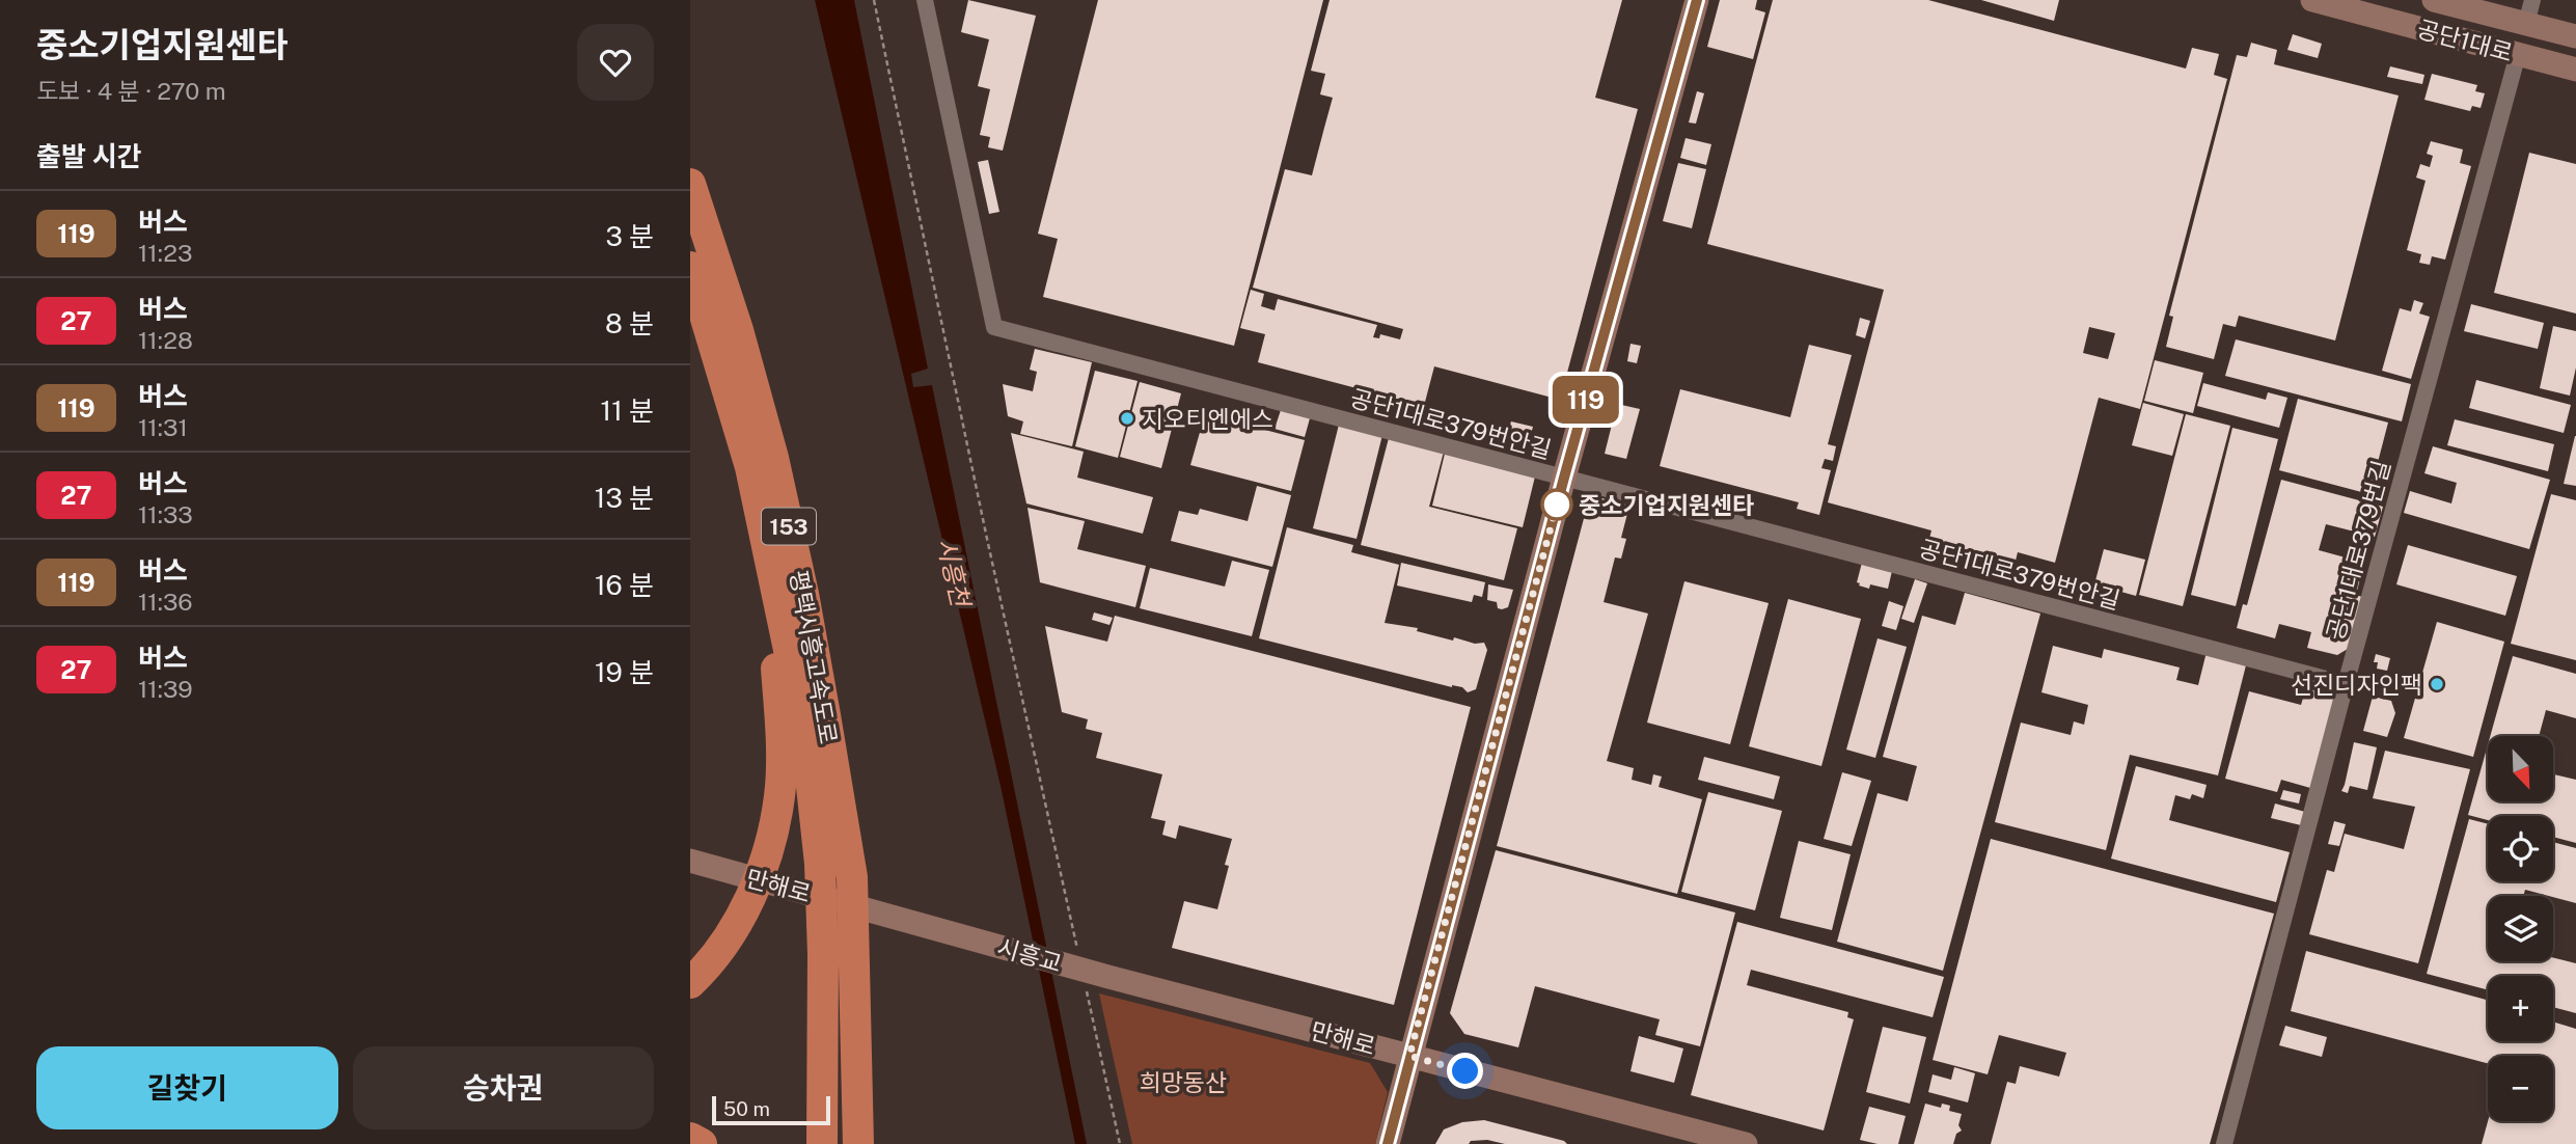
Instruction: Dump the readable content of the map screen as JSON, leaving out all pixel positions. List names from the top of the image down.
{
  "streets": {
    "highway": ["153", "평택시흥고속도로"],
    "street": [
      "공단1대로",
      "공단1대로379번안길",
      "공단1대로379번길",
      "만해로",
      "시흥교"
    ]
  },
  "crossings": [
    ["공단1대로", "공단1대로379번길"],
    ["공단1대로379번안길", "공단1대로379번길"],
    ["만해로", "시흥교"]
  ],
  "water": ["시흥천"],
  "parks": ["희망동산"],
  "places": ["지오티엔에스", "중소기업지원센타", "선진디자인팩"],
  "lines": ["bus line 119"],
  "scale_bar": "50 m",
  "north": "bottom right",
  "page": {
    "heading": [
      ["중소기업지원센타", "도보 · 4 분 · 270 m"],
      "출발 시간"
    ],
    "on_map": "119",
    "list": [
      {
        "mark": "119",
        "name": "버스",
        "note": "11:23",
        "value": "3 분"
      },
      {
        "mark": "27",
        "name": "버스",
        "note": "11:28",
        "value": "8 분"
      },
      {
        "mark": "119",
        "name": "버스",
        "note": "11:31",
        "value": "11 분"
      },
      {
        "mark": "27",
        "name": "버스",
        "note": "11:33",
        "value": "13 분"
      },
      {
        "mark": "119",
        "name": "버스",
        "note": "11:36",
        "value": "16 분"
      },
      {
        "mark": "27",
        "name": "버스",
        "note": "11:39",
        "value": "19 분"
      }
    ],
    "map_buttons": ["+", "−"],
    "buttons": ["길찾기", "승차권"],
    "scale": "50 m"
  }
}
